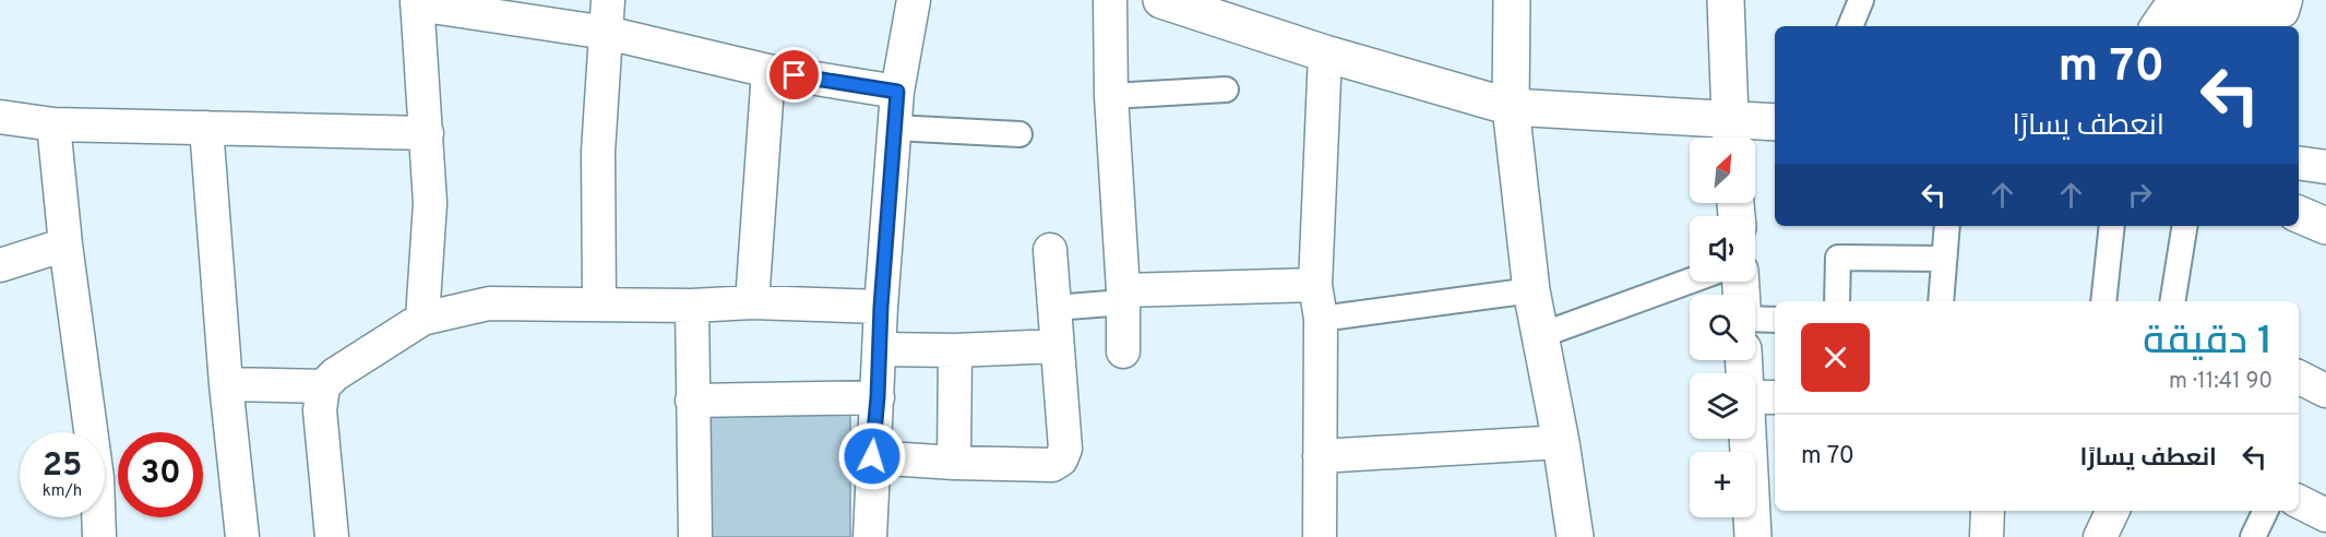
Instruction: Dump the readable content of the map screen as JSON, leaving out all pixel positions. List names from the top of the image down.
{
  "north": "top right",
  "page": {
    "turn": ["70 m", "انعطف يسارًا"],
    "map_buttons": "+",
    "heading": ["1 دقيقة", "90 m · 11:41"],
    "list": [
      {
        "name": "انعطف يسارًا",
        "value": "70 m"
      }
    ],
    "speed": "25 km/h",
    "limit": "30"
  }
}
